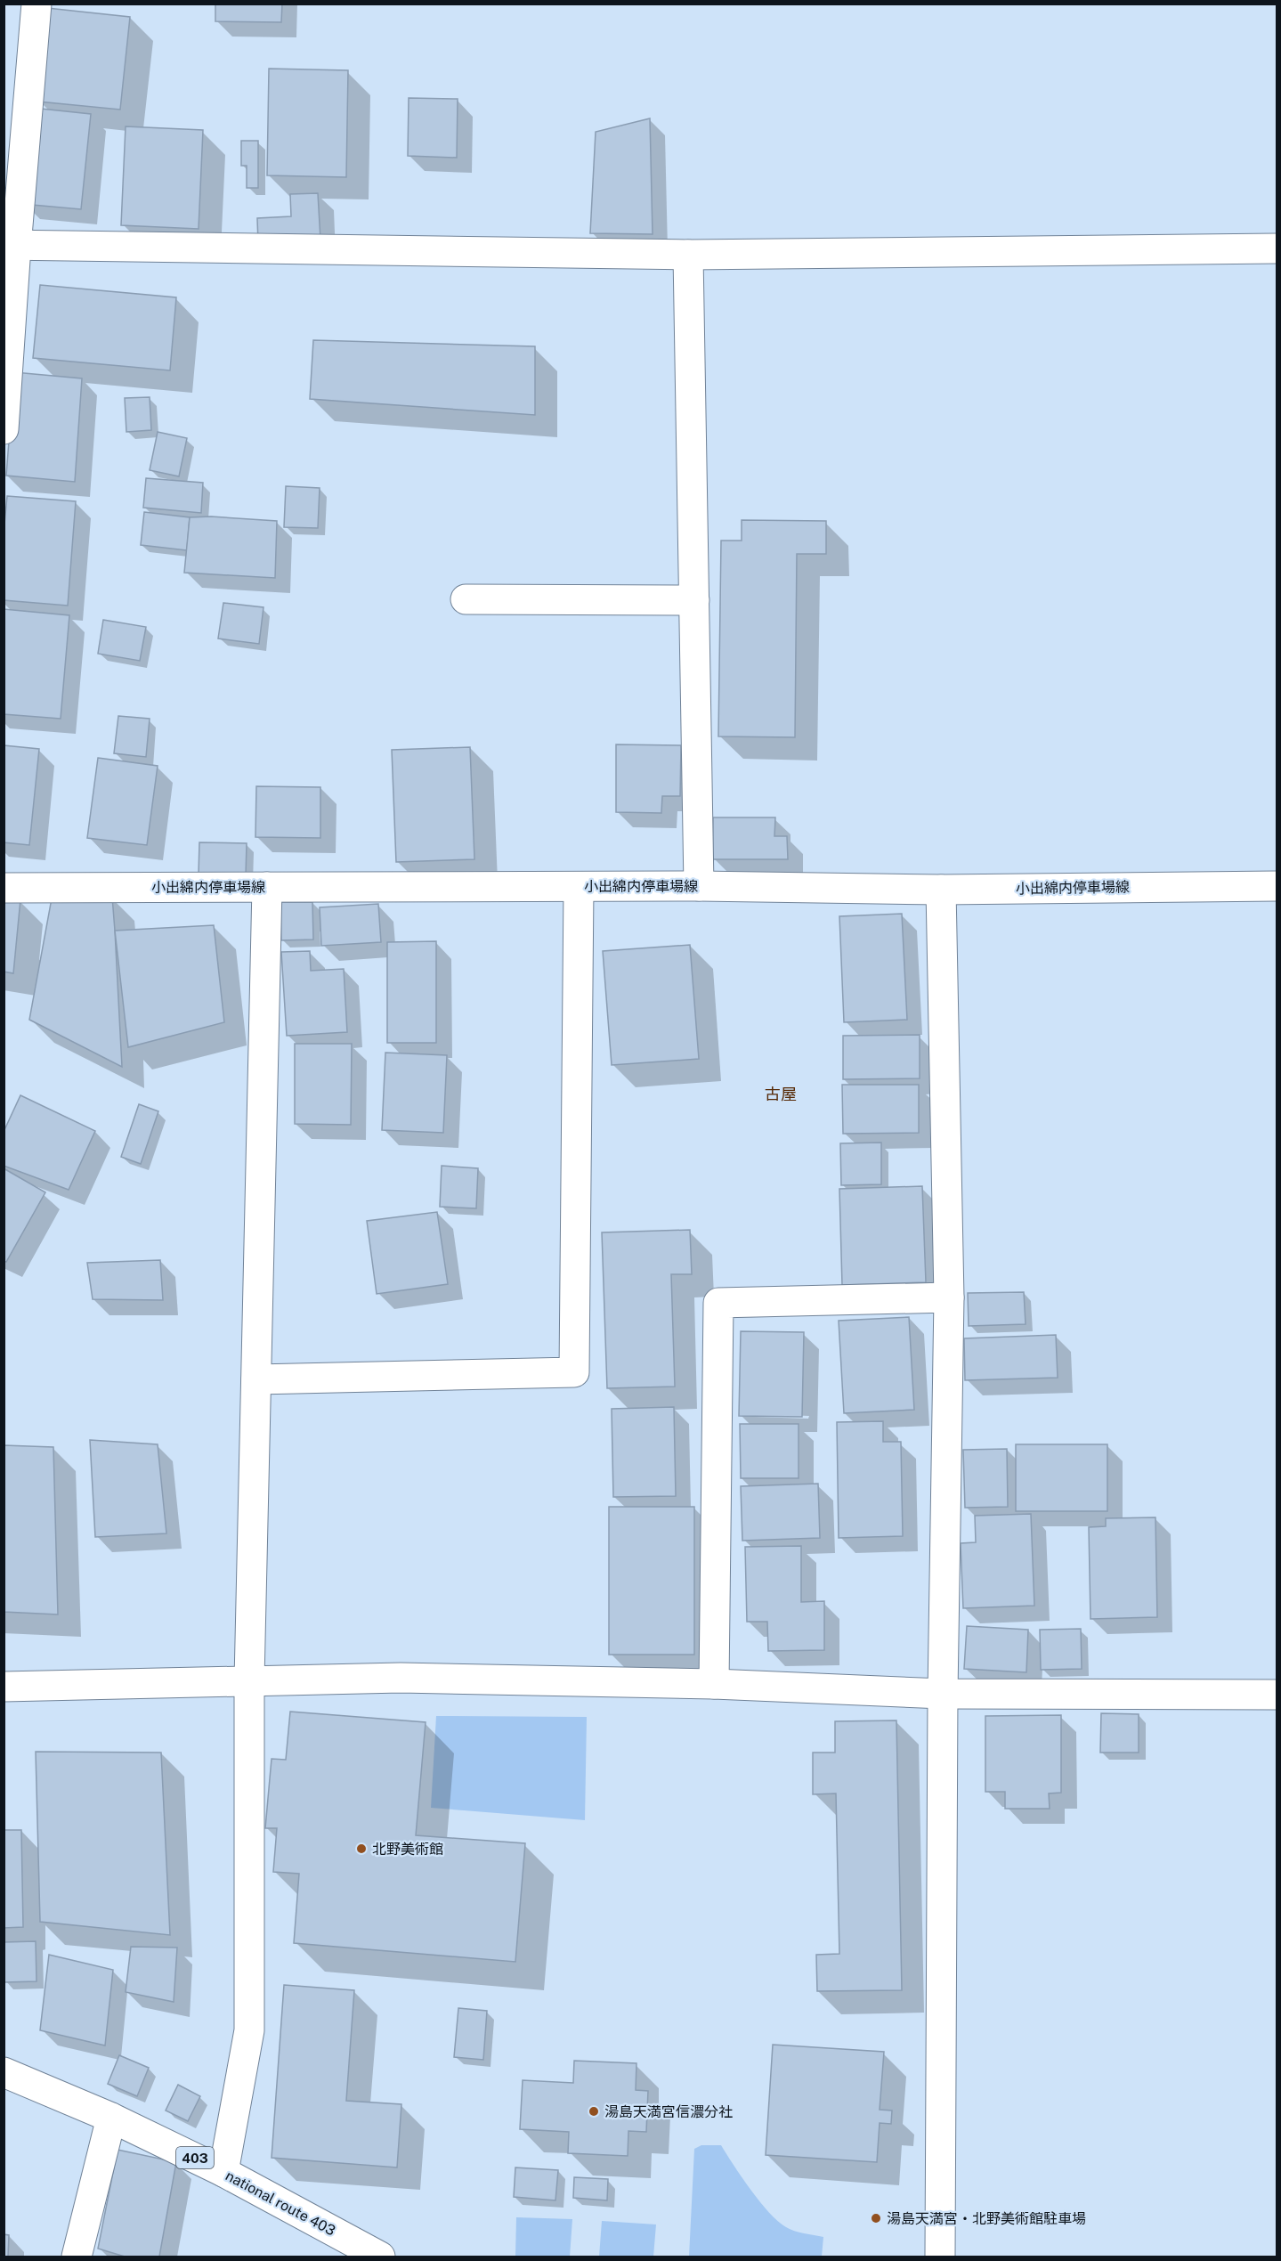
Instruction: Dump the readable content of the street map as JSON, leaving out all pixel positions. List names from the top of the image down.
{
  "streets": {
    "main road": ["小出綿内停車場線", "403", "national route 403"]
  },
  "districts": ["古屋"],
  "places": ["北野美術館", "湯島天満宮信濃分社", "湯島天満宮・北野美術館駐車場"]
}
